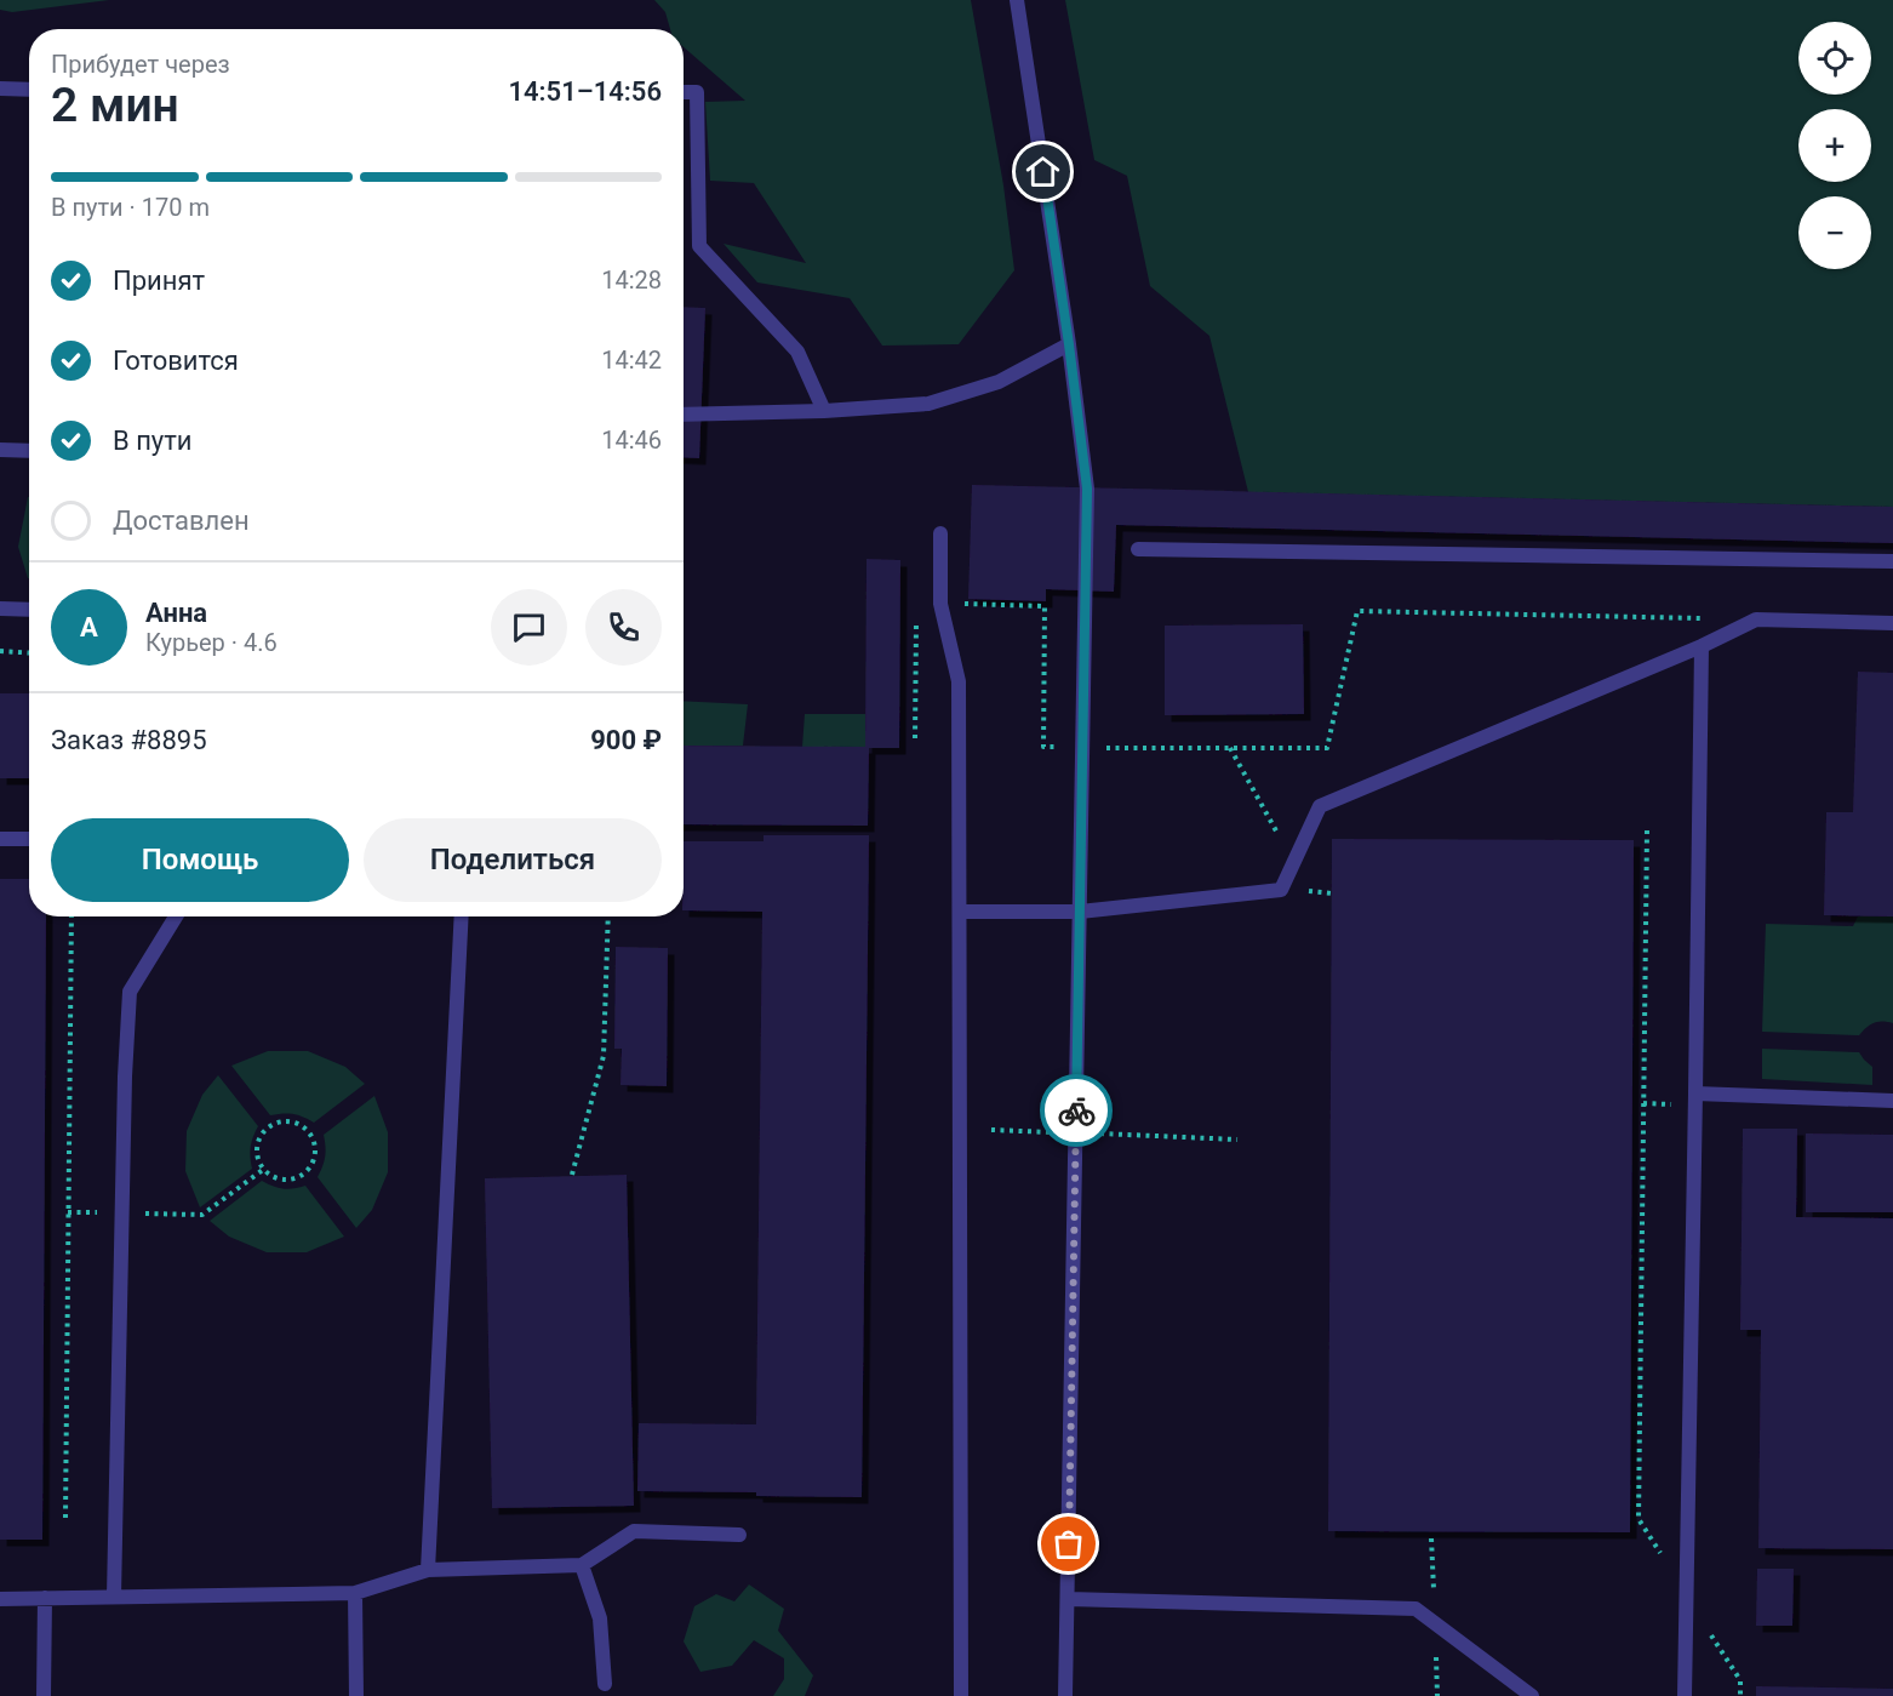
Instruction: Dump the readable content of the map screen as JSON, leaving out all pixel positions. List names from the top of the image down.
{
  "page": {
    "map_buttons": ["+", "−"],
    "heading": ["2 мин", "Прибудет через", "14:51–14:56"],
    "panel": [
      "Анна",
      "Курьер · 4.6",
      "Заказ #8895",
      "900 ₽"
    ],
    "bar": "В пути · 170 m",
    "list": [
      ["Принят", "14:28"],
      ["Готовится", "14:42"],
      ["В пути", "14:46"],
      "Доставлен"
    ],
    "round": "А",
    "buttons": ["Помощь", "Поделиться"]
  }
}
